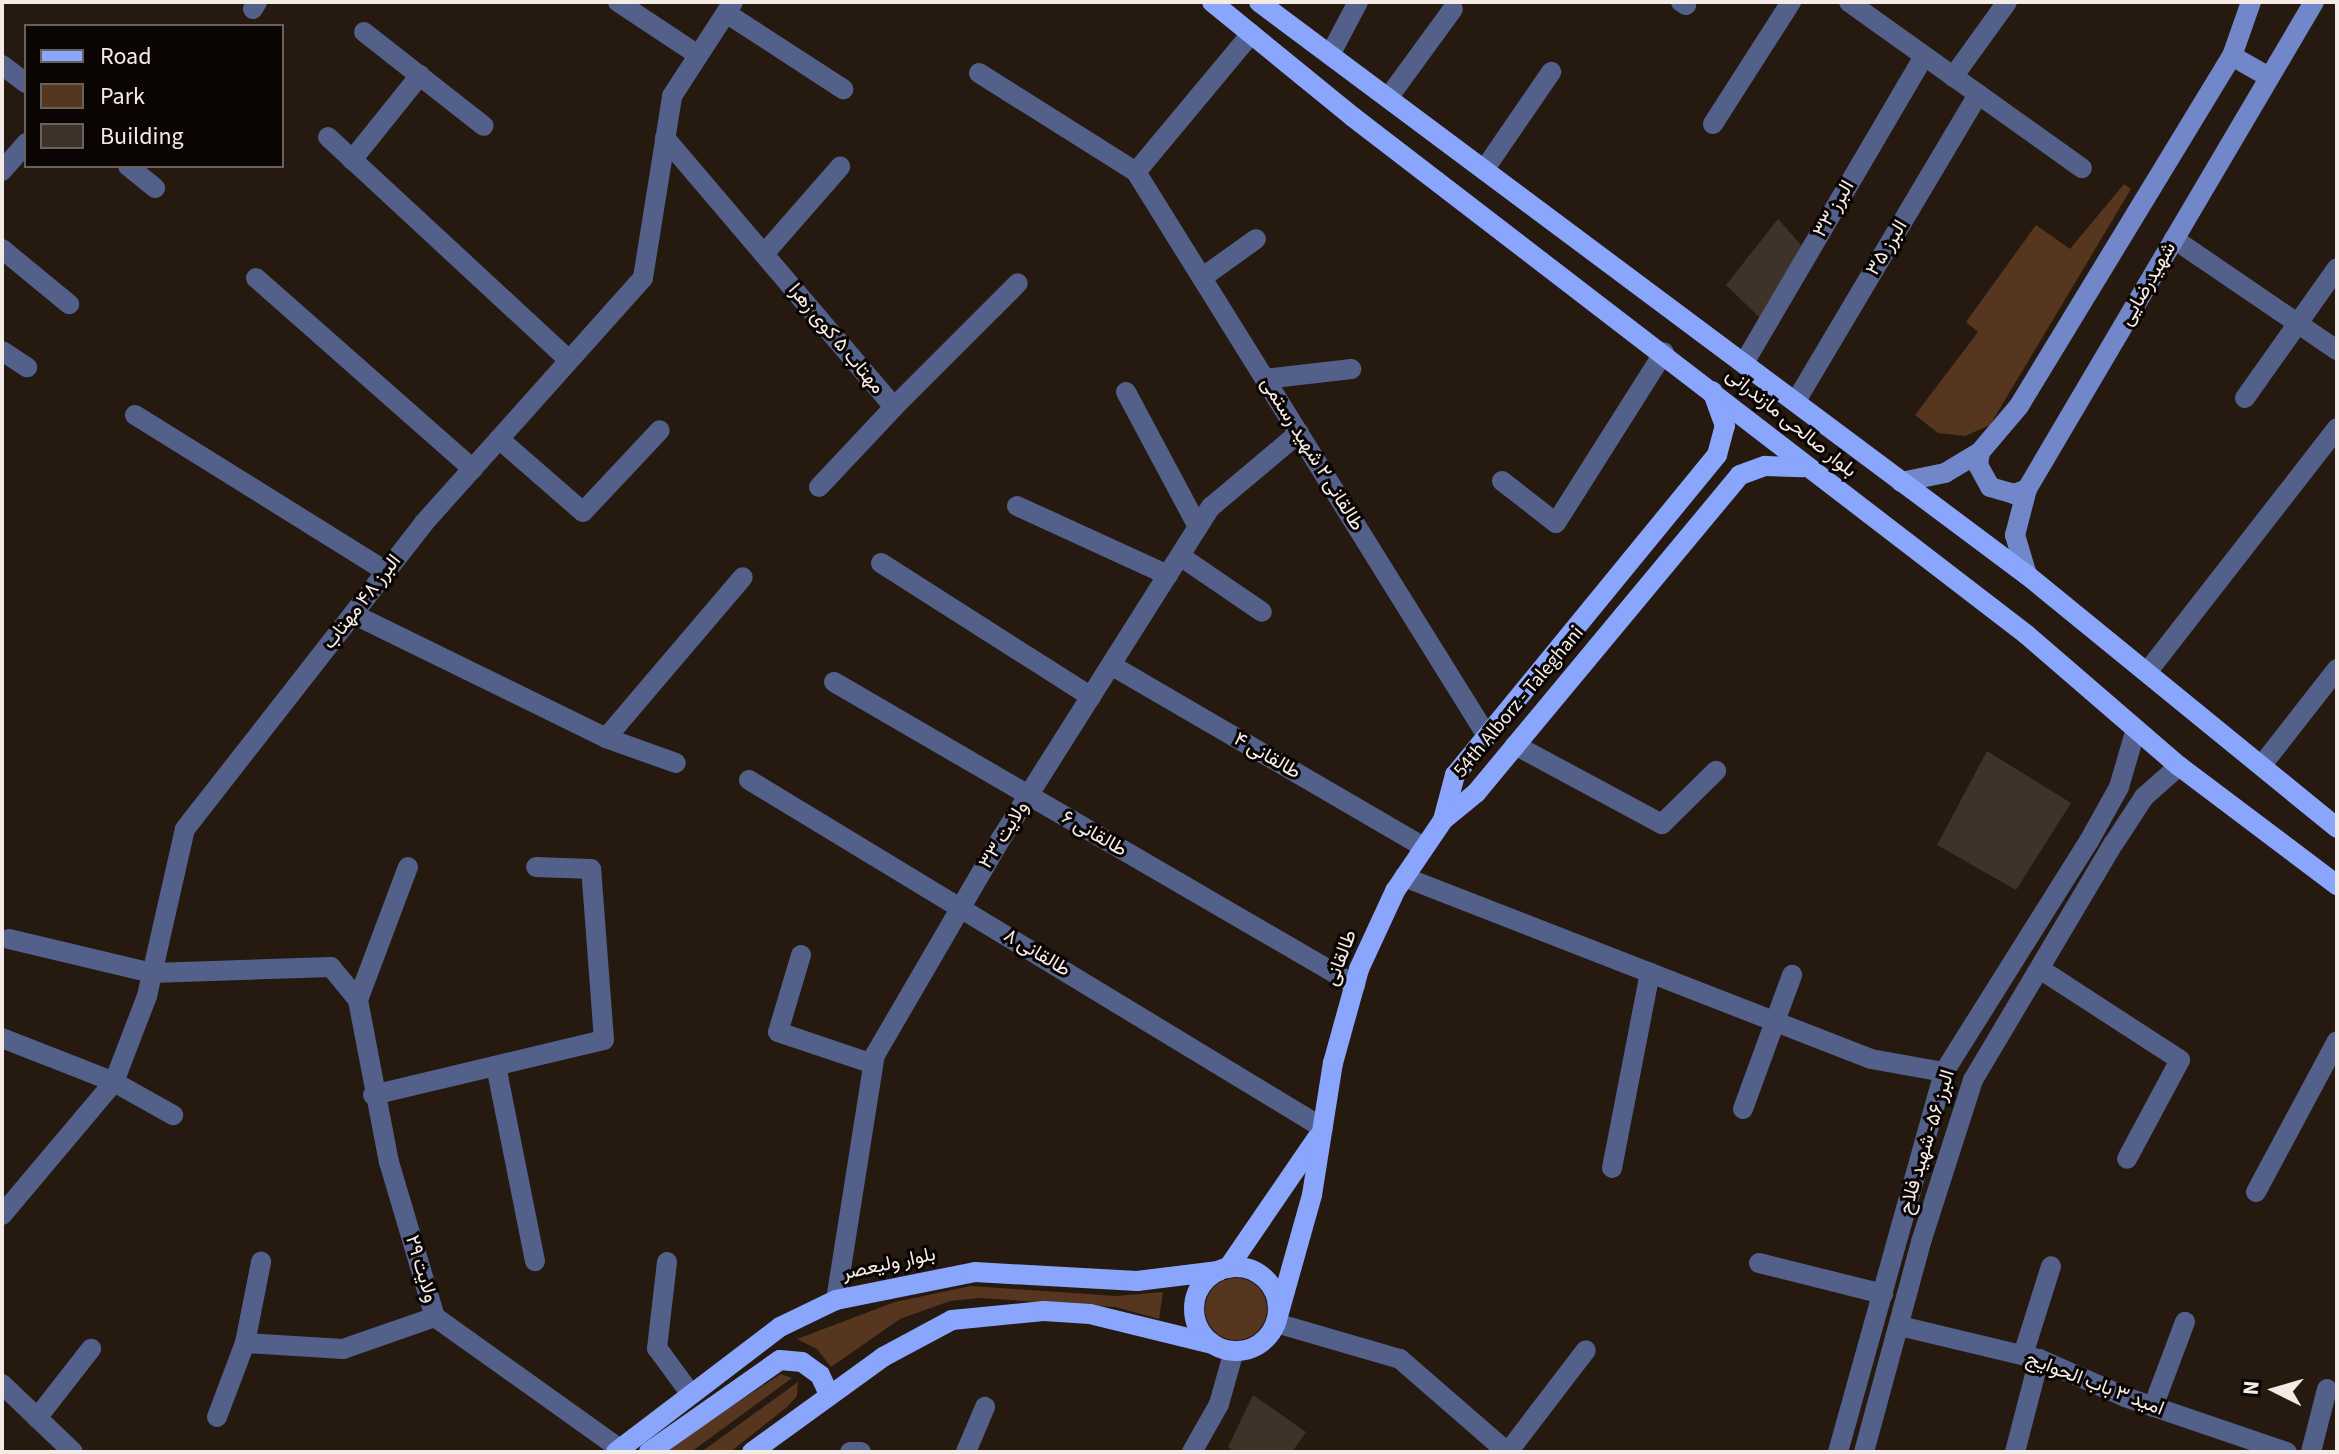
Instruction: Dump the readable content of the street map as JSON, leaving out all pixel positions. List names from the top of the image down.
{
  "streets": {
    "main road": [
      "شهیدرضایی",
      "بلوار صالحی مازندرانی",
      "54th Alborz - Taleghani",
      "طالقانی",
      "بلوار ولیعصر"
    ],
    "street": [
      "البرز ۳۳",
      "البرز ۳۵",
      "مهتاب ۵ کوی زهرا",
      "طالقانی ۲ شهید رستمی",
      "البرز ۴۸ مهتاب",
      "طالقانی ۴",
      "طالقانی ۶",
      "ولایت ٣۳",
      "طالقانی ۸",
      "البرز ۵۶- شهید فلاح",
      "ولایت ٢٩",
      "امید ۳ باب الحوایج"
    ]
  },
  "crossings": [
    ["البرز ۳۳", "بلوار صالحی مازندرانی"],
    ["البرز ۳۵", "بلوار صالحی مازندرانی"],
    ["شهیدرضایی", "بلوار صالحی مازندرانی"],
    ["مهتاب ۵ کوی زهرا", "البرز ۴۸ مهتاب"],
    ["بلوار صالحی مازندرانی", "54th Alborz - Taleghani"],
    ["بلوار صالحی مازندرانی", "البرز ۵۶- شهید فلاح"],
    ["طالقانی ۲ شهید رستمی", "54th Alborz - Taleghani"],
    ["طالقانی ۲ شهید رستمی", "ولایت ٣۳"],
    ["54th Alborz - Taleghani", "طالقانی"],
    ["طالقانی ۴", "ولایت ٣۳"],
    ["طالقانی ۴", "طالقانی"],
    ["طالقانی ۶", "ولایت ٣۳"],
    ["طالقانی ۶", "طالقانی"],
    ["ولایت ٣۳", "طالقانی ۸"],
    ["ولایت ٣۳", "بلوار ولیعصر"],
    ["طالقانی ۸", "طالقانی"],
    ["طالقانی", "بلوار ولیعصر"],
    ["البرز ۵۶- شهید فلاح", "امید ۳ باب الحوایج"],
    ["بلوار ولیعصر", "ولایت ٢٩"]
  ],
  "legend": ["Road", "Park", "Building"],
  "north": "left"
}
